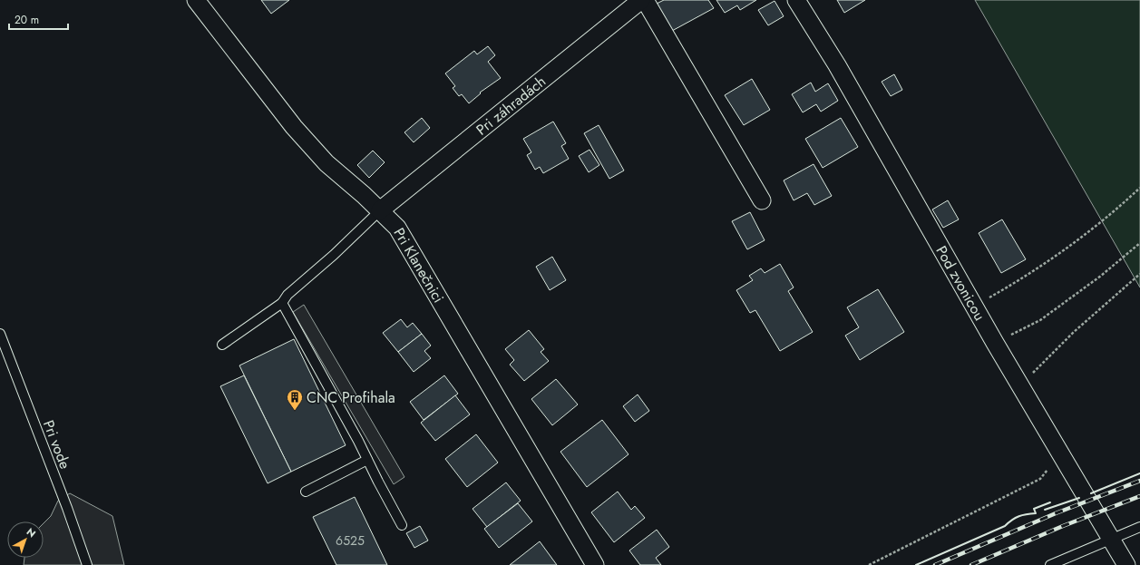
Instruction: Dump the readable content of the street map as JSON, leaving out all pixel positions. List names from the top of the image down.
{
  "streets": {
    "street": ["Pri záhradách", "Pri Klanečnici", "Pod zvonicou"],
    "lane": ["Pri vode"]
  },
  "crossings": [
    ["Pri záhradách", "Pri Klanečnici"]
  ],
  "places": {
    "building": ["CNC Profihala"]
  },
  "house_numbers": ["6525"],
  "scale_bar": "20 m",
  "north": "top right"
}
